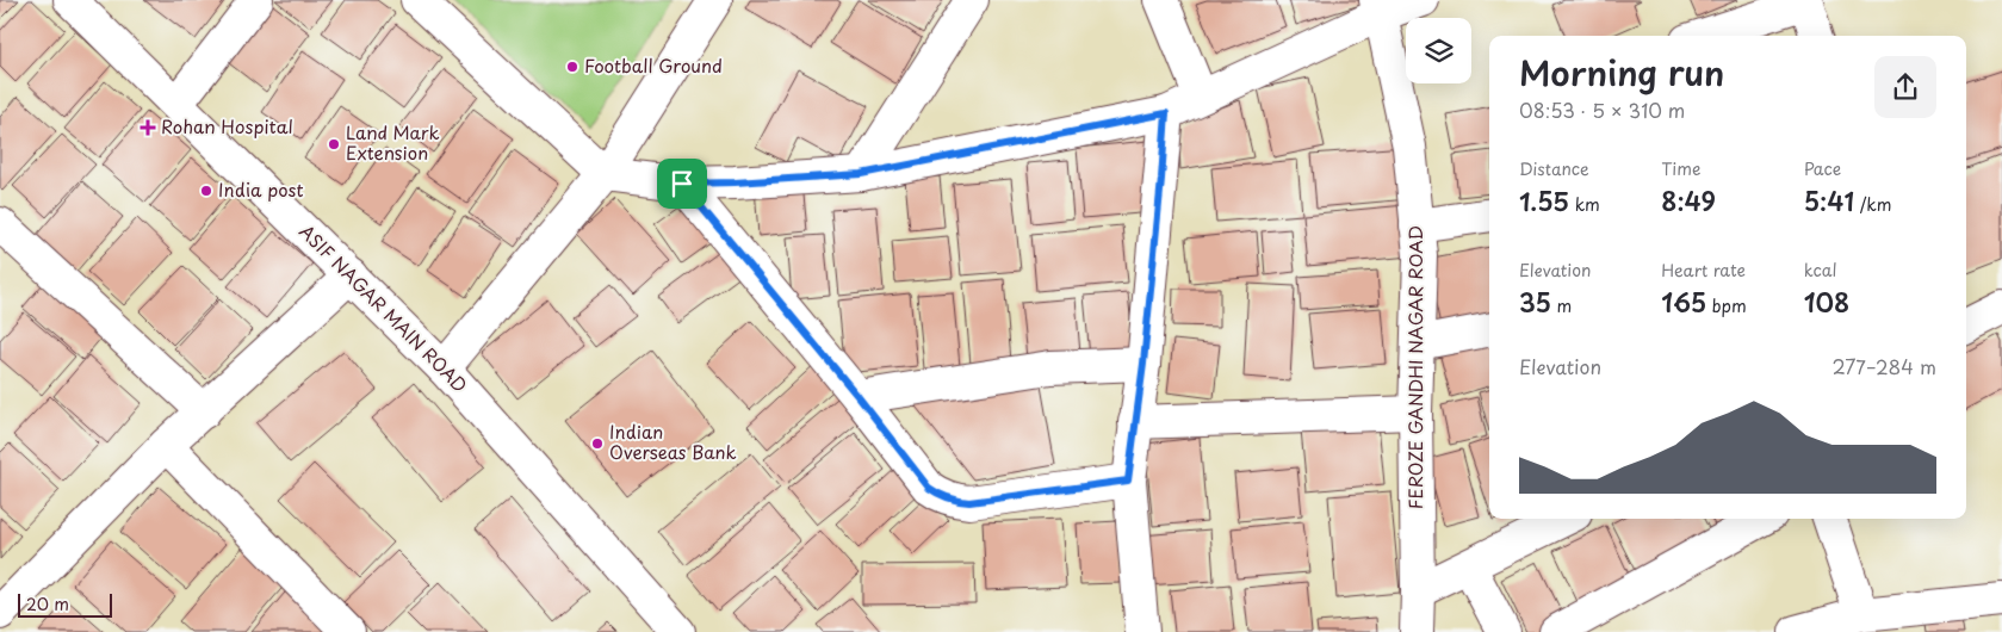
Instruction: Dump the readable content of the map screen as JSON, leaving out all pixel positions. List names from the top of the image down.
{
  "streets": {
    "street": ["ASIF NAGAR MAIN ROAD", "FEROZE GANDHI NAGAR ROAD"]
  },
  "places": {
    "other": [
      "Football Ground",
      "Land Mark Extension",
      "India post",
      "Indian Overseas Bank"
    ],
    "health": ["Rohan Hospital"]
  },
  "scale_bar": "20 m",
  "page": {
    "heading": ["Morning run", "08:53 · 5 × 310 m"],
    "stats": [
      ["Distance", "1.55 km"],
      ["Time", "8:49"],
      ["Pace", "5:41 /km"],
      ["Elevation", "35 m"],
      ["Heart rate", "165 bpm"],
      ["kcal", "108"]
    ],
    "chart": ["Elevation", "277–284 m"],
    "scale": "20 m"
  }
}
